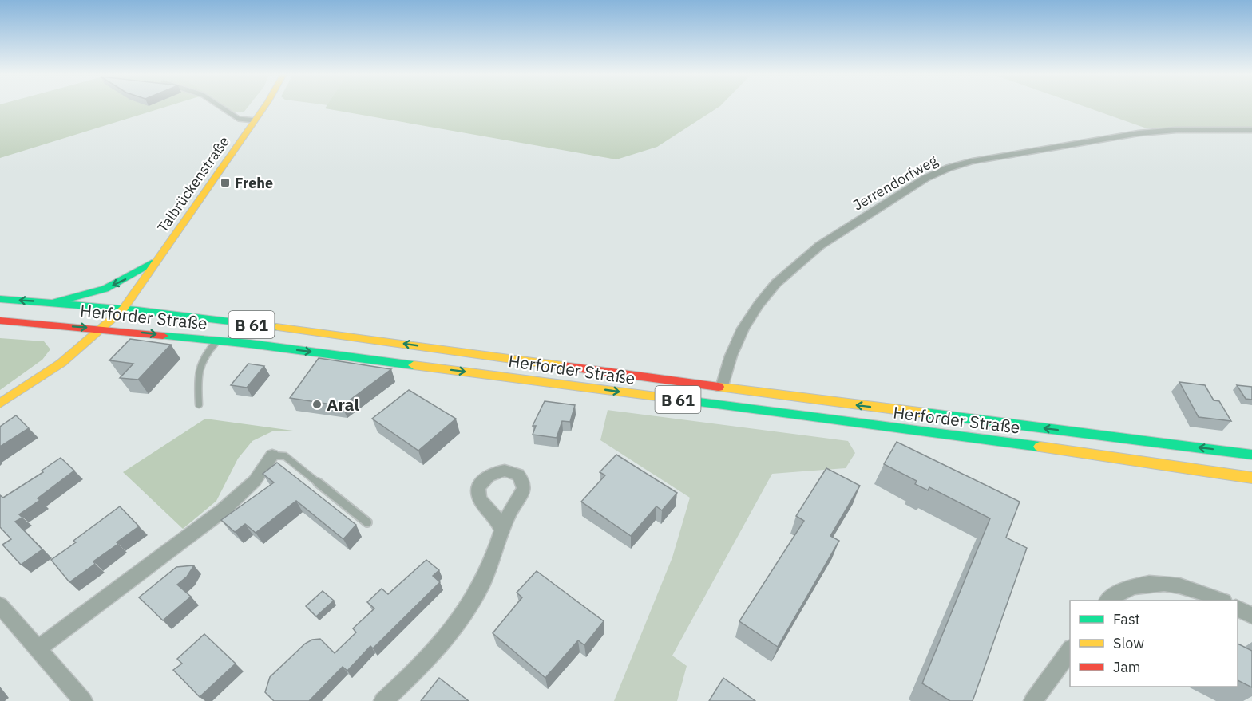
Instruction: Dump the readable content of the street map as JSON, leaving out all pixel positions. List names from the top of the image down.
{
  "streets": {
    "main road": ["Talbrückenstraße", "Herforder Straße", "B 61"],
    "street": ["Jerrendorfweg"]
  },
  "crossings": [
    ["Jerrendorfweg", "Herforder Straße"],
    ["Talbrückenstraße", "Herforder Straße"]
  ],
  "places": {
    "transit": ["Frehe"],
    "other": ["Aral"]
  },
  "legend": ["Fast", "Slow", "Jam"]
}
